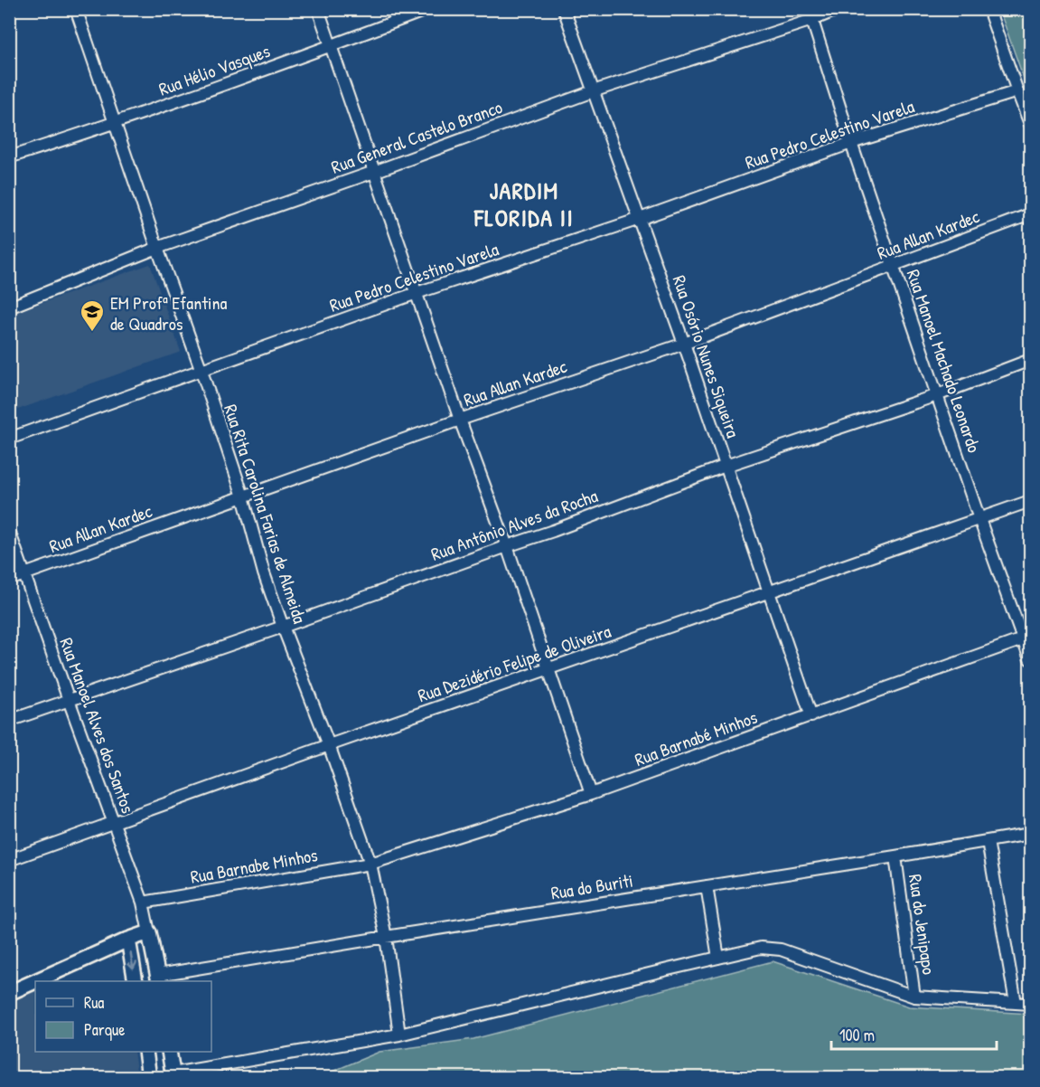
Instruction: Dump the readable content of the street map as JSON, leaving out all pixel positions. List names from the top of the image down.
{
  "streets": {
    "street": [
      "Rua Hélio Vasques",
      "Rua Pedro Celestino Varela",
      "Rua General Castelo Branco",
      "Rua Allan Kardec",
      "Rua Osório Nunes Siqueira",
      "Rua Manoel Machado Leonardo",
      "Rua Rita Carolina Farias de Almeida",
      "Rua Antônio Alves da Rocha",
      "Rua Dezidério Felipe de Oliveira",
      "Rua Manoel Alves dos Santos",
      "Rua Barnabé Minhos",
      "Rua Barnabe Minhos",
      "Rua do Buriti",
      "Rua do Jenipapo"
    ]
  },
  "crossings": [
    ["Rua Hélio Vasques", "Rua Rita Carolina Farias de Almeida"],
    ["Rua Pedro Celestino Varela", "Rua Osório Nunes Siqueira"],
    ["Rua Pedro Celestino Varela", "Rua Manoel Machado Leonardo"],
    ["Rua Pedro Celestino Varela", "Rua Rita Carolina Farias de Almeida"],
    ["Rua General Castelo Branco", "Rua Osório Nunes Siqueira"],
    ["Rua General Castelo Branco", "Rua Manoel Machado Leonardo"],
    ["Rua General Castelo Branco", "Rua Rita Carolina Farias de Almeida"],
    ["Rua Allan Kardec", "Rua Osório Nunes Siqueira"],
    ["Rua Allan Kardec", "Rua Manoel Machado Leonardo"],
    ["Rua Allan Kardec", "Rua Rita Carolina Farias de Almeida"],
    ["Rua Allan Kardec", "Rua Manoel Alves dos Santos"],
    ["Rua Osório Nunes Siqueira", "Rua Antônio Alves da Rocha"],
    ["Rua Osório Nunes Siqueira", "Rua Dezidério Felipe de Oliveira"],
    ["Rua Osório Nunes Siqueira", "Rua Barnabé Minhos"],
    ["Rua Manoel Machado Leonardo", "Rua Antônio Alves da Rocha"],
    ["Rua Manoel Machado Leonardo", "Rua Dezidério Felipe de Oliveira"],
    ["Rua Manoel Machado Leonardo", "Rua Barnabé Minhos"],
    ["Rua Rita Carolina Farias de Almeida", "Rua Antônio Alves da Rocha"],
    ["Rua Rita Carolina Farias de Almeida", "Rua Dezidério Felipe de Oliveira"],
    ["Rua Rita Carolina Farias de Almeida", "Rua Barnabé Minhos"],
    ["Rua Rita Carolina Farias de Almeida", "Rua Barnabe Minhos"],
    ["Rua Rita Carolina Farias de Almeida", "Rua do Buriti"],
    ["Rua Antônio Alves da Rocha", "Rua Manoel Alves dos Santos"],
    ["Rua Dezidério Felipe de Oliveira", "Rua Manoel Alves dos Santos"],
    ["Rua Manoel Alves dos Santos", "Rua Barnabe Minhos"],
    ["Rua Barnabé Minhos", "Rua Barnabe Minhos"],
    ["Rua do Buriti", "Rua do Jenipapo"]
  ],
  "districts": ["JARDIM FLORIDA II"],
  "places": {
    "school or university": ["EM Profª Efantina de Quadros"]
  },
  "legend": ["Rua", "Parque"],
  "scale_bar": "100 m"
}
